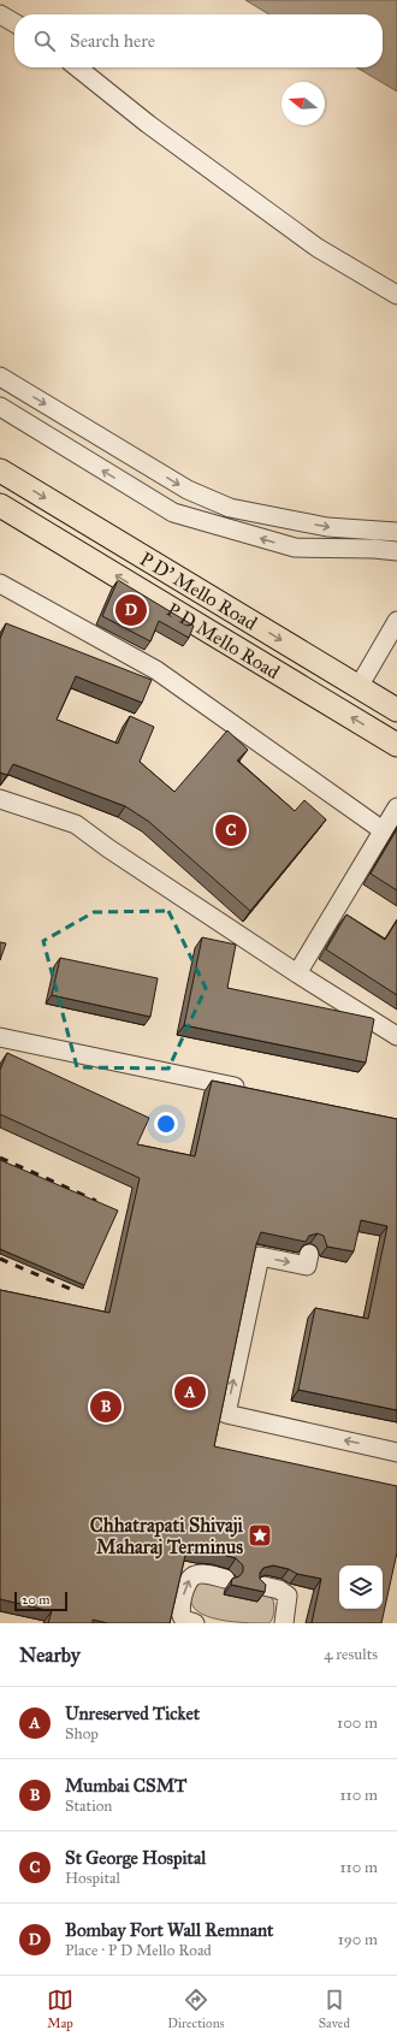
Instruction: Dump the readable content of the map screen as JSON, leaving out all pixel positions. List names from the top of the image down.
{
  "streets": {
    "main road": ["P D' Mello Road", "P D Mello Road"]
  },
  "one_way": ["P D' Mello Road", "P D Mello Road"],
  "places": {
    "place": ["Chhatrapati Shivaji Maharaj Terminus"]
  },
  "scale_bar": "20 m",
  "north": "left",
  "page": {
    "search": "Search here",
    "pins": [
      "D",
      "C",
      "A",
      "B"
    ],
    "scale": "20 m",
    "heading": ["Nearby", "4 results"],
    "list": [
      {
        "mark": "A",
        "name": "Unreserved Ticket",
        "note": "Shop",
        "value": "100 m"
      },
      {
        "mark": "B",
        "name": "Mumbai CSMT",
        "note": "Station",
        "value": "110 m"
      },
      {
        "mark": "C",
        "name": "St George Hospital",
        "note": "Hospital",
        "value": "110 m"
      },
      {
        "mark": "D",
        "name": "Bombay Fort Wall Remnant",
        "note": "Place · P D Mello Road",
        "value": "190 m"
      }
    ],
    "nav": ["Map", "Directions", "Saved"]
  }
}
